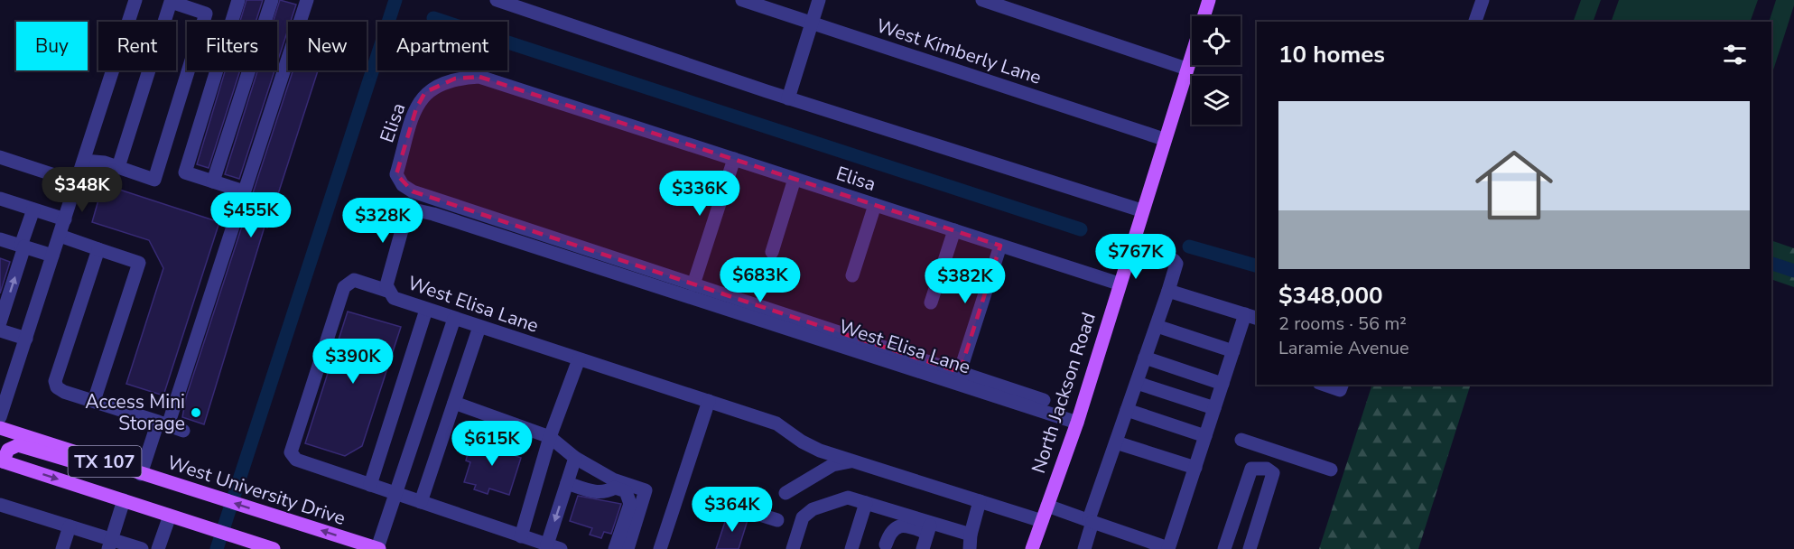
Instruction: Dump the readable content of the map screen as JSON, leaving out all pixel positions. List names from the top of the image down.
{
  "streets": {
    "main road": ["North Jackson Road", "TX 107", "West University Drive"],
    "street": ["West Kimberly Lane", "Elisa", "West Elisa Lane"]
  },
  "crossings": [
    ["West Kimberly Lane", "North Jackson Road"],
    ["Elisa", "North Jackson Road"],
    ["West Elisa Lane", "North Jackson Road"]
  ],
  "places": ["Access Mini Storage"],
  "page": {
    "chip": [
      "Buy",
      "Rent",
      "Filters",
      "New",
      "Apartment"
    ],
    "heading": "10 homes",
    "list": [
      {
        "name": "$348,000",
        "note": "2 rooms · 56 m² · Laramie Avenue"
      }
    ],
    "price": [
      "$348K",
      "$336K",
      "$455K",
      "$328K",
      "$767K",
      "$683K",
      "$382K",
      "$390K",
      "$615K",
      "$364K"
    ]
  }
}
